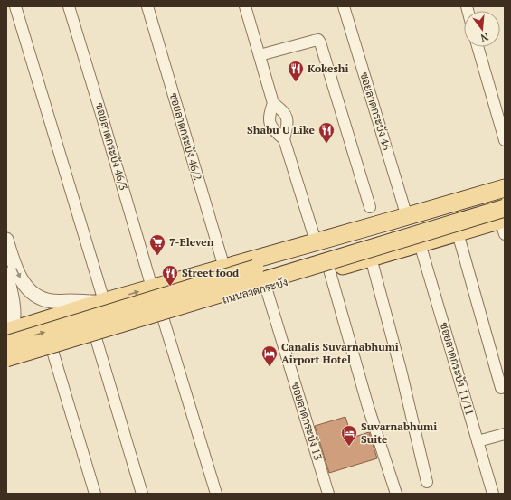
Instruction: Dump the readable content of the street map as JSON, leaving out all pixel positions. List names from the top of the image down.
{
  "streets": {
    "main road": ["ถนนลาดกระบัง"],
    "street": [
      "ซอยลาดกระบัง 46",
      "ซอยลาดกระบัง 46/2",
      "ซอยลาดกระบัง 46/3",
      "ซอยลาดกระบัง 11/11",
      "ซอยลาดกระบัง 13"
    ]
  },
  "crossings": [
    ["ถนนลาดกระบัง", "ซอยลาดกระบัง 11/11"],
    ["ถนนลาดกระบัง", "ซอยลาดกระบัง 13"]
  ],
  "places": {
    "restaurant": ["Kokeshi", "Shabu U Like", "Street food"],
    "supermarket": ["7-Eleven"],
    "hotel": ["Canalis Suvarnabhumi Airport Hotel", "Suvarnabhumi Suite"]
  },
  "north": "bottom"
}
